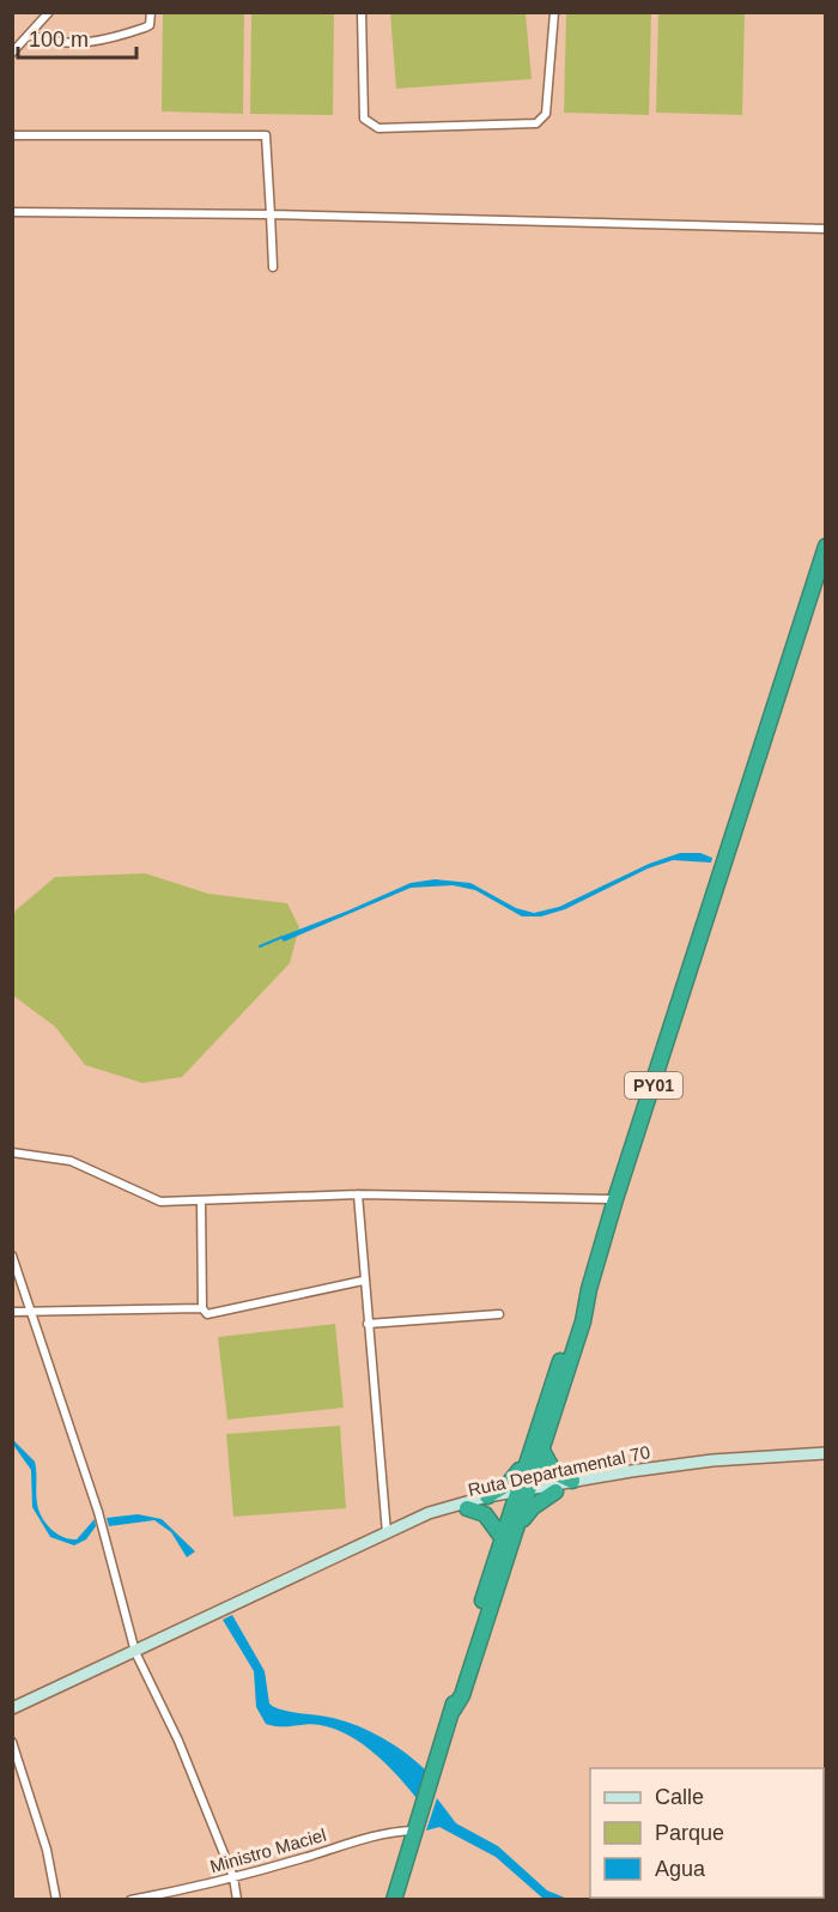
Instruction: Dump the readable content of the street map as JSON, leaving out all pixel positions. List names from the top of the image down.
{
  "streets": {
    "highway": ["PY01"],
    "main road": ["Ruta Departamental 70"],
    "street": ["Ministro Maciel"]
  },
  "crossings": [
    ["PY01", "Ruta Departamental 70"],
    ["PY01", "Ministro Maciel"]
  ],
  "legend": ["Calle", "Parque", "Agua"],
  "scale_bar": "100 m"
}
